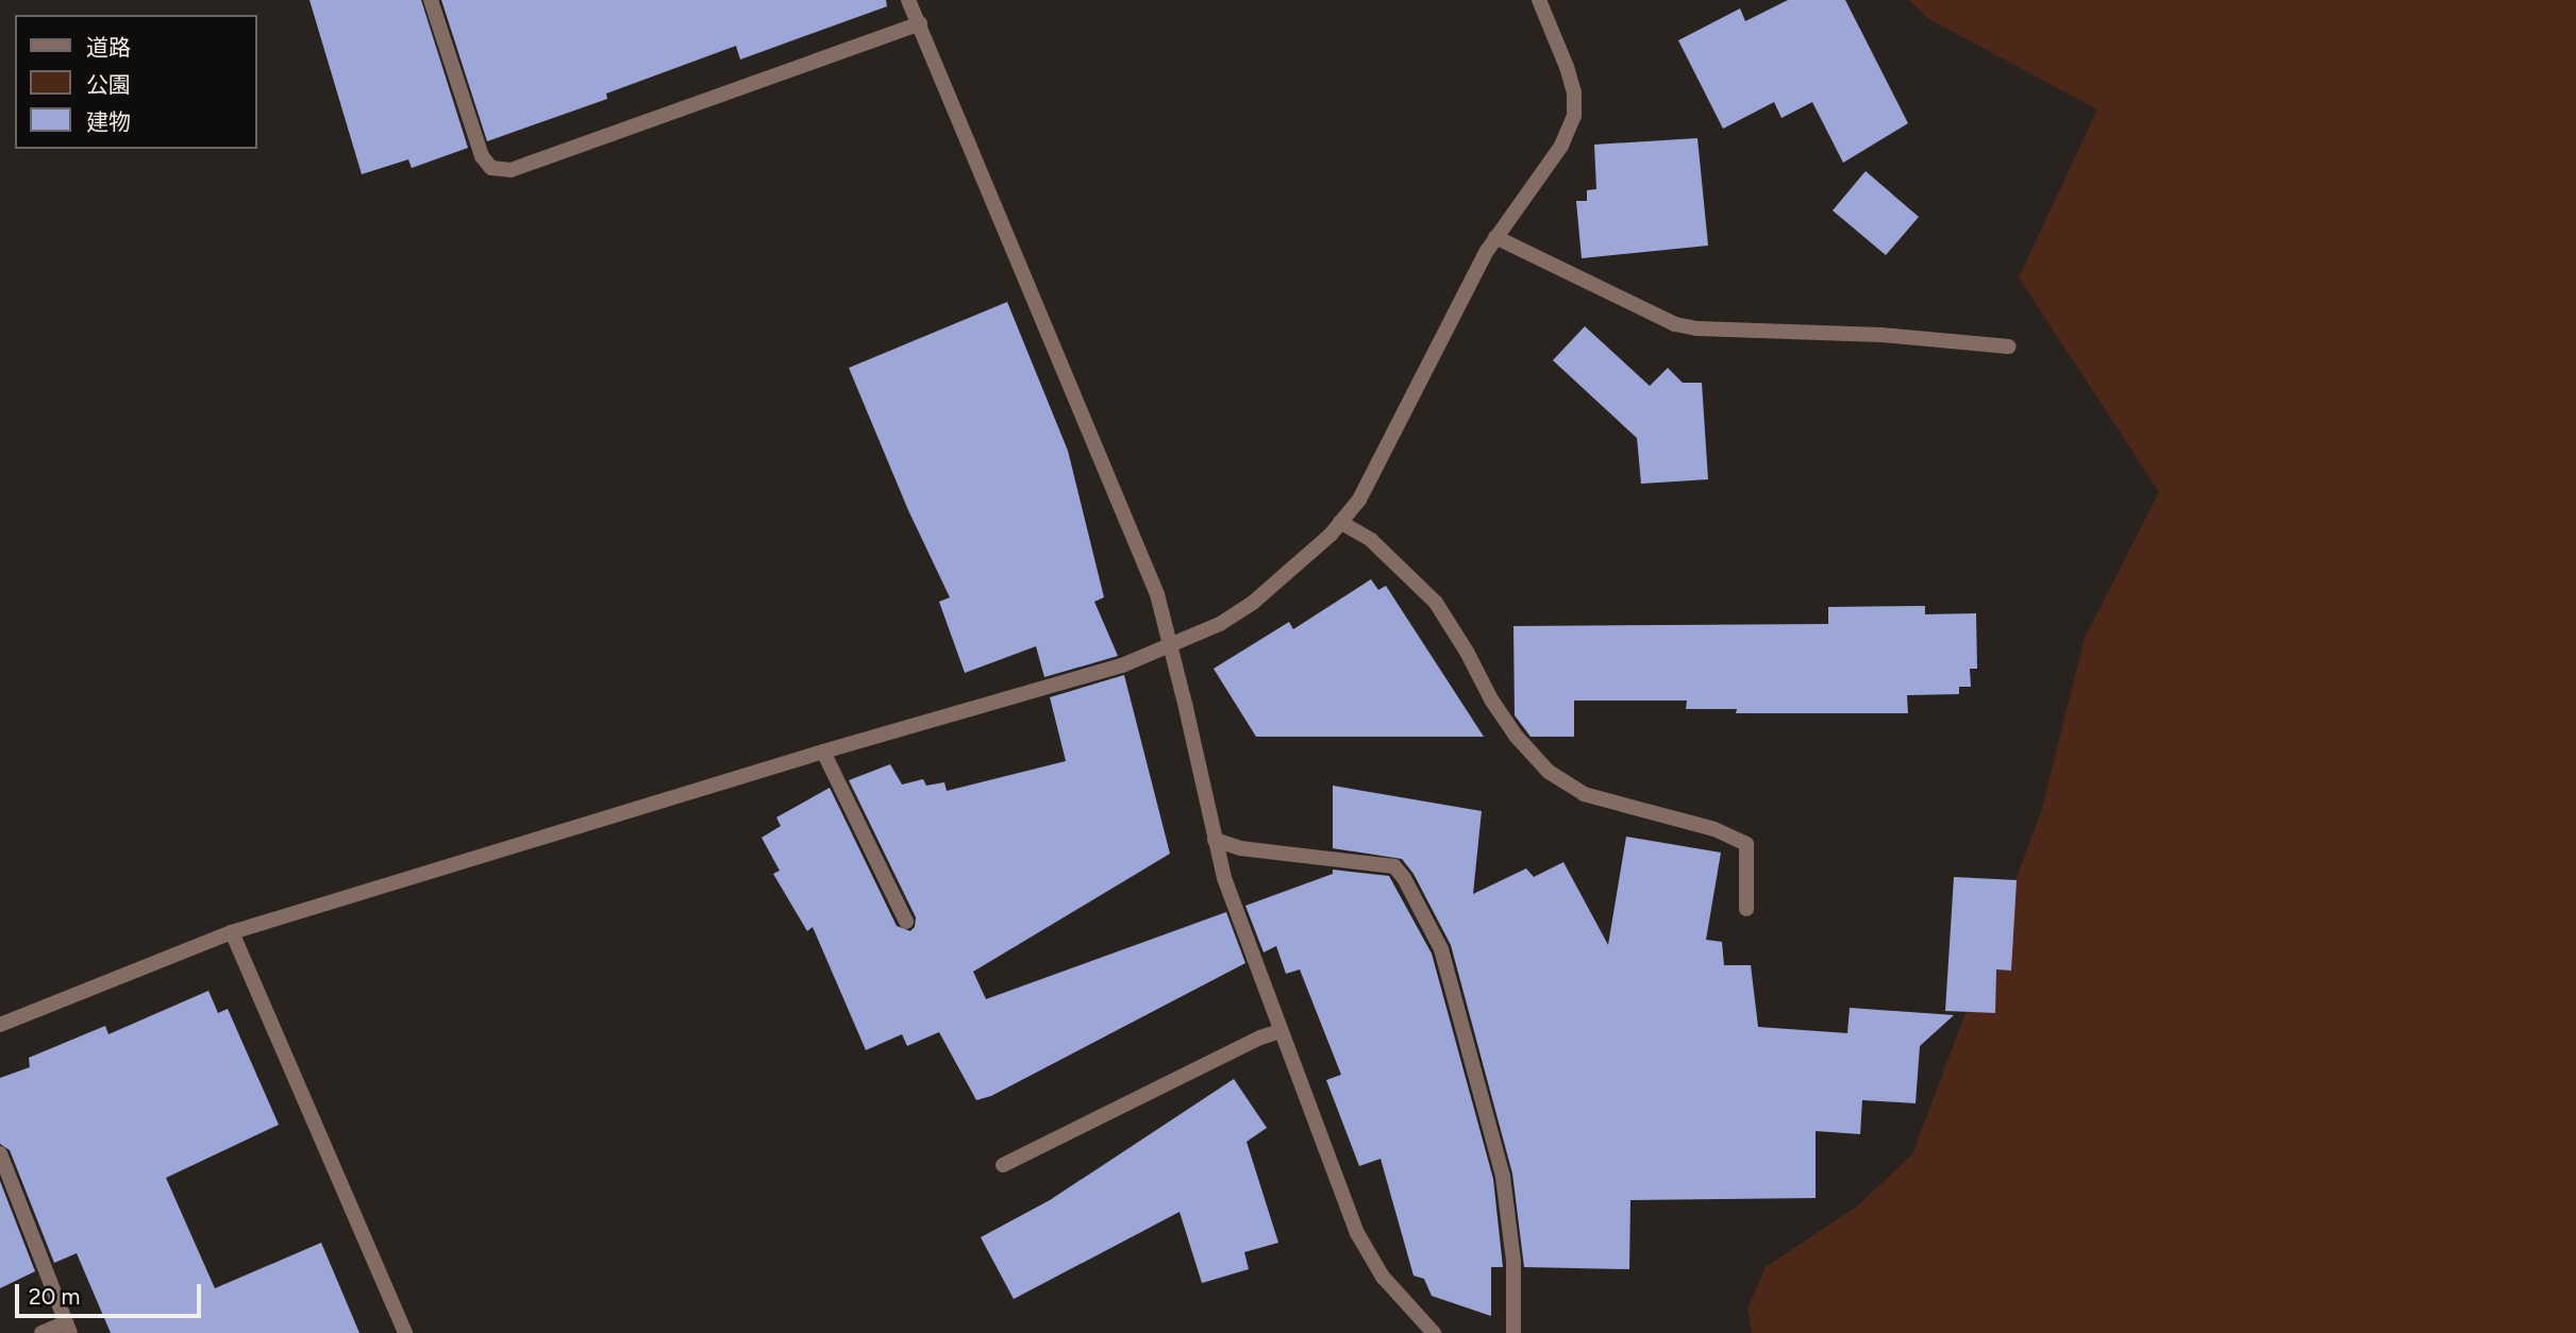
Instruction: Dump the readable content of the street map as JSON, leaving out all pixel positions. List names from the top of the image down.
{
  "legend": ["道路", "公園", "建物"],
  "scale_bar": "20 m"
}
